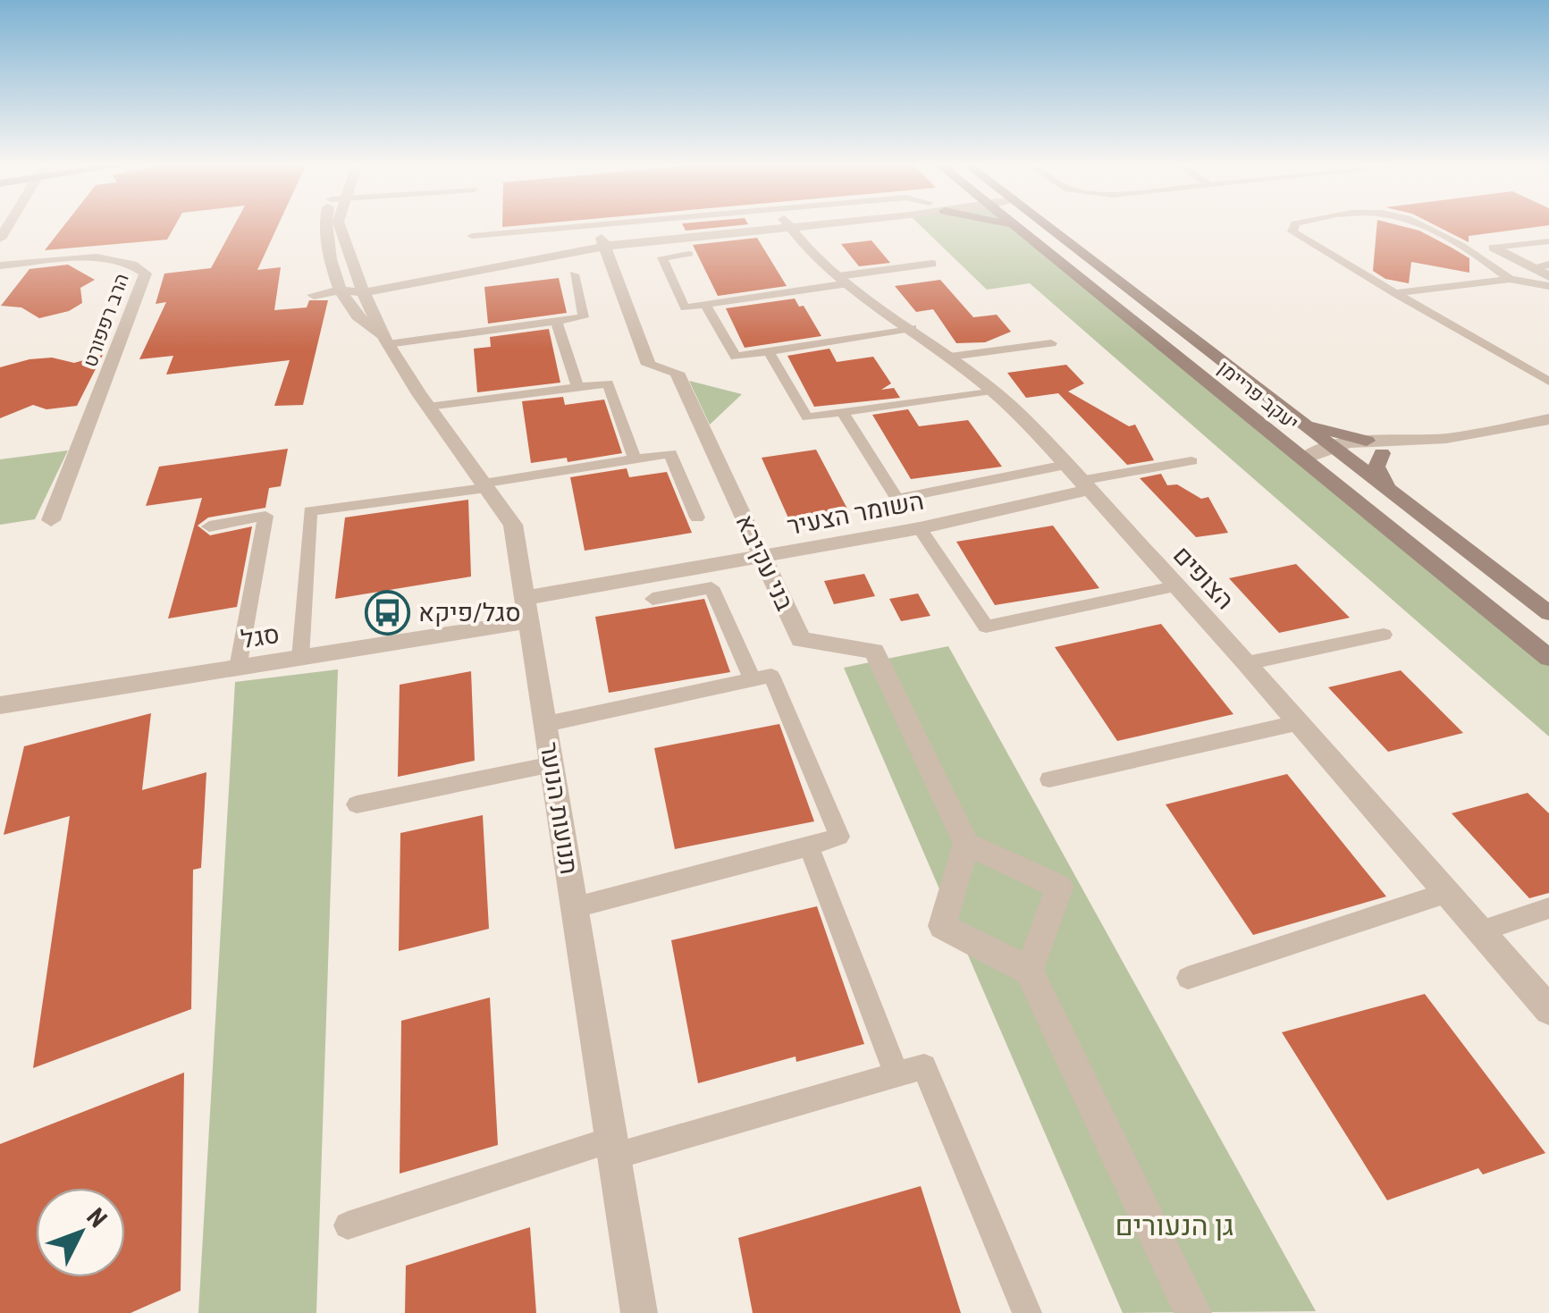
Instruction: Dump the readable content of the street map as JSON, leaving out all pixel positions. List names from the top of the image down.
{
  "streets": {
    "main road": ["יעקב פריימן"],
    "street": [
      "הרב רפפורט",
      "השומר הצעיר",
      "בני עקיבא",
      "הצופים",
      "סגל",
      "תנועות הנוער"
    ]
  },
  "crossings": [
    ["השומר הצעיר", "בני עקיבא"],
    ["השומר הצעיר", "הצופים"],
    ["השומר הצעיר", "סגל"],
    ["השומר הצעיר", "תנועות הנוער"],
    ["סגל", "תנועות הנוער"]
  ],
  "parks": ["גן הנעורים"],
  "places": {
    "bus stop": ["סגל/פיקא"]
  },
  "north": "top right"
}
